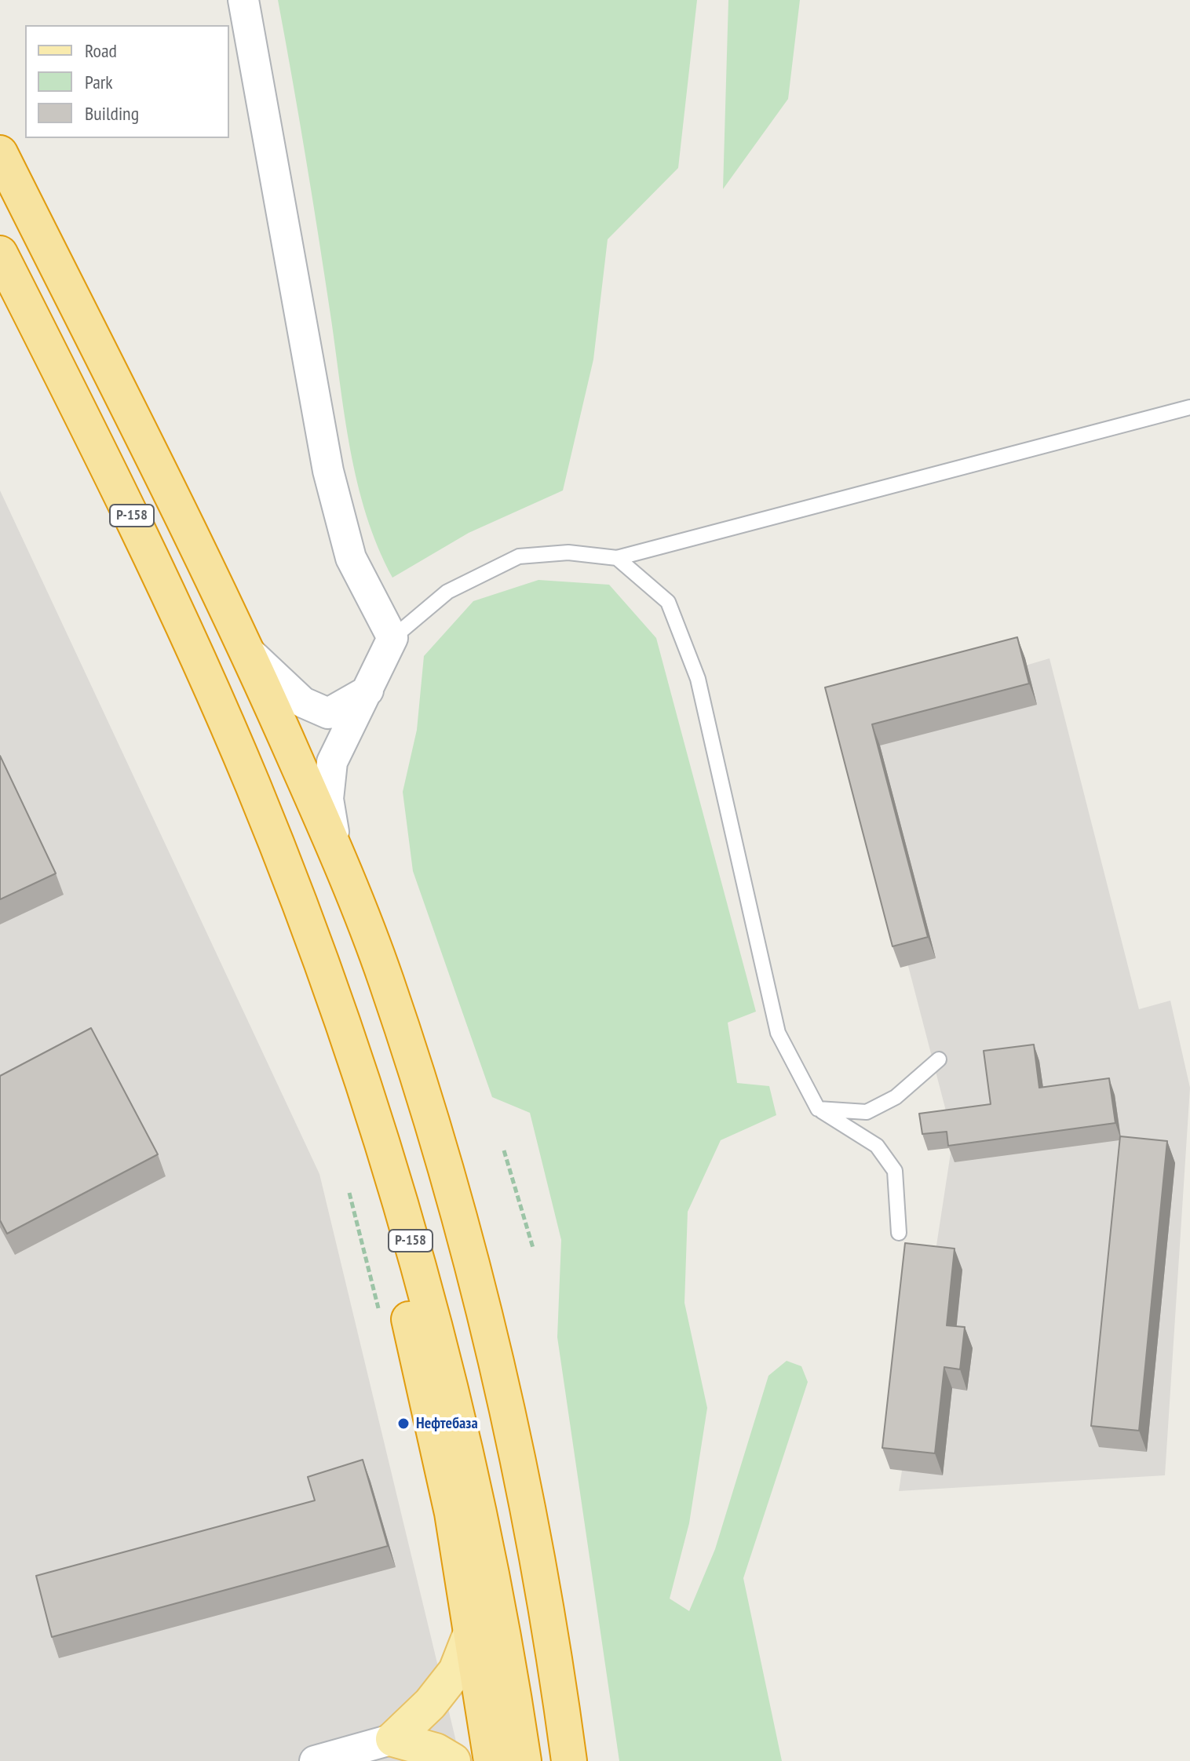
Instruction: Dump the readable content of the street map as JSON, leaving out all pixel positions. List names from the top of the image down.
{
  "streets": {
    "highway": ["Р-158"]
  },
  "places": ["Нефтебаза"],
  "legend": ["Road", "Park", "Building"]
}
